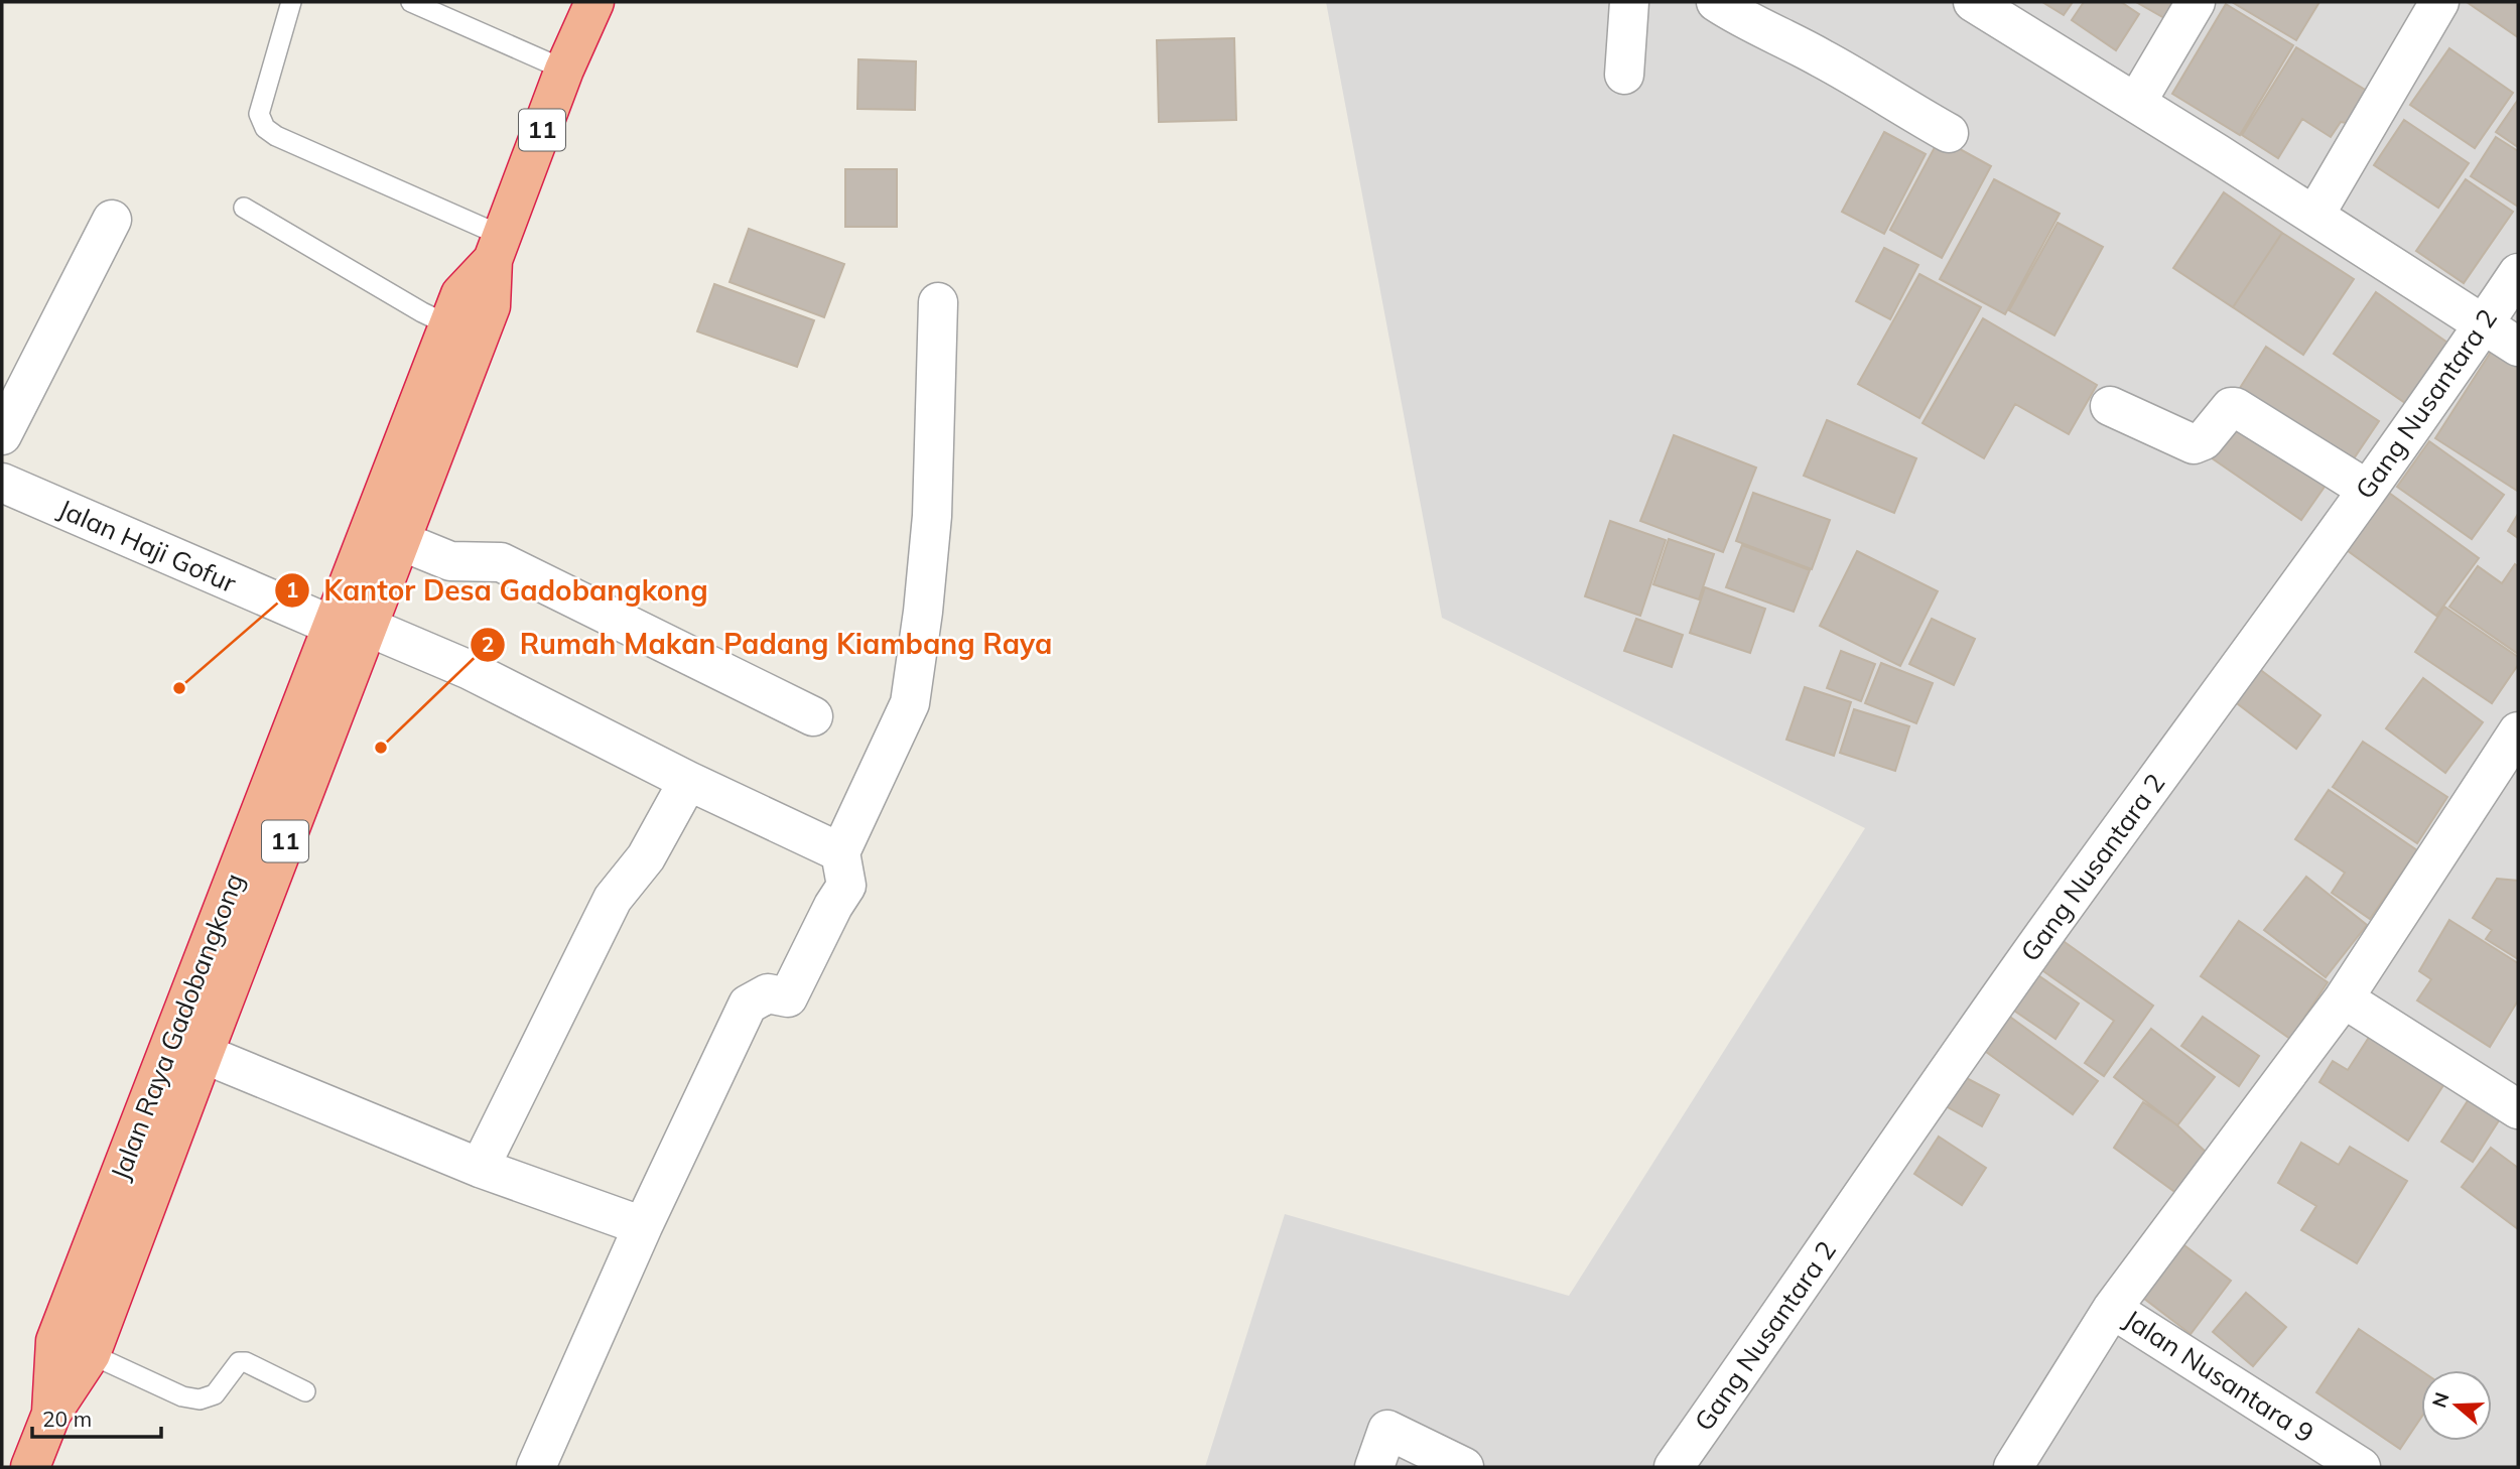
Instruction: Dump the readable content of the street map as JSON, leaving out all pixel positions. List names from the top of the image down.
{
  "streets": {
    "highway": ["11", "Jalan Raya Gadobangkong"],
    "street": ["Gang Nusantara 2", "Jalan Haji Gofur", "Jalan Nusantara 9"]
  },
  "crossings": [
    ["Jalan Haji Gofur", "Jalan Raya Gadobangkong"]
  ],
  "places": ["Kantor Desa Gadobangkong", "Rumah Makan Padang Kiambang Raya"],
  "scale_bar": "20 m",
  "north": "left"
}
